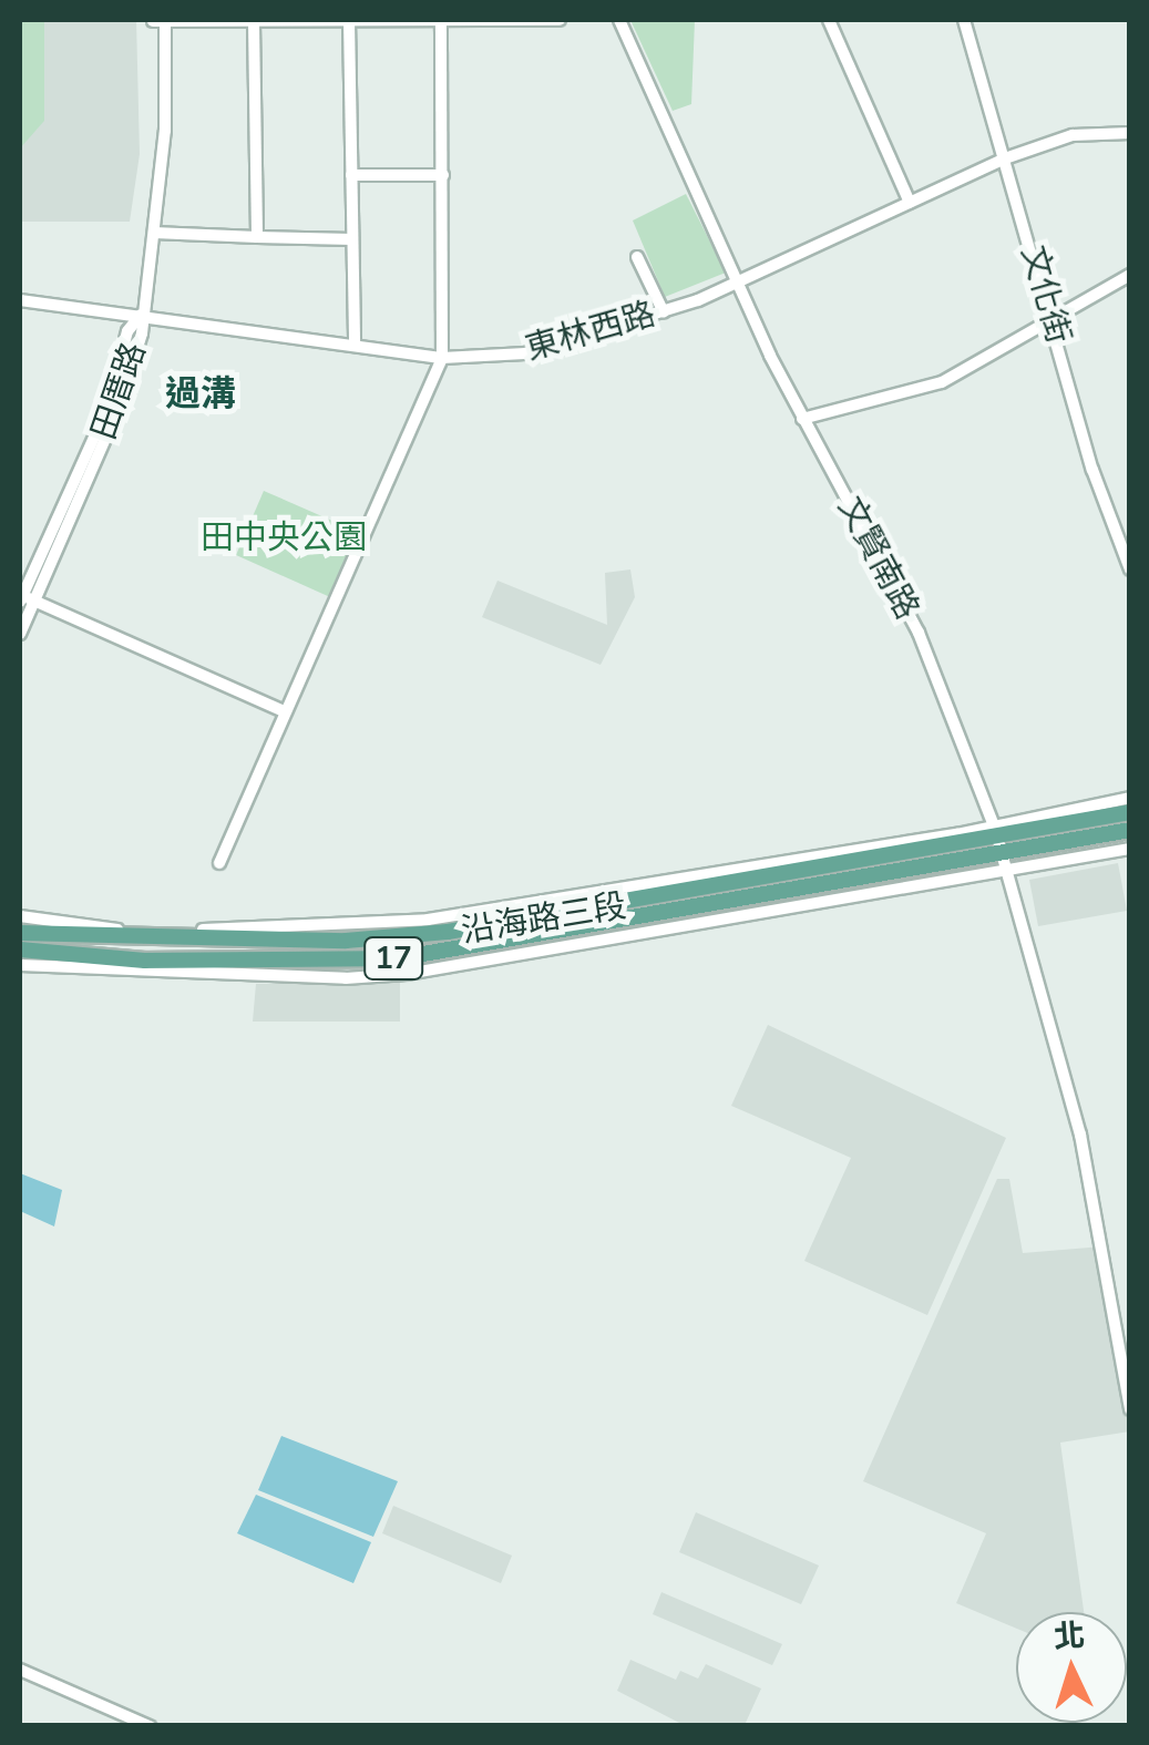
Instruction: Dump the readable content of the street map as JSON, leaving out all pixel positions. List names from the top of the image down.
{
  "streets": {
    "main road": ["沿海路三段", "17"],
    "street": [
      "文化街",
      "東林西路",
      "田厝路",
      "文賢南路"
    ]
  },
  "crossings": [
    ["文化街", "東林西路"],
    ["東林西路", "田厝路"],
    ["東林西路", "文賢南路"],
    ["文賢南路", "沿海路三段"],
    ["文賢南路", "17"],
    ["沿海路三段", "17"]
  ],
  "districts": ["過溝"],
  "parks": ["田中央公園"],
  "north": "top"
}
